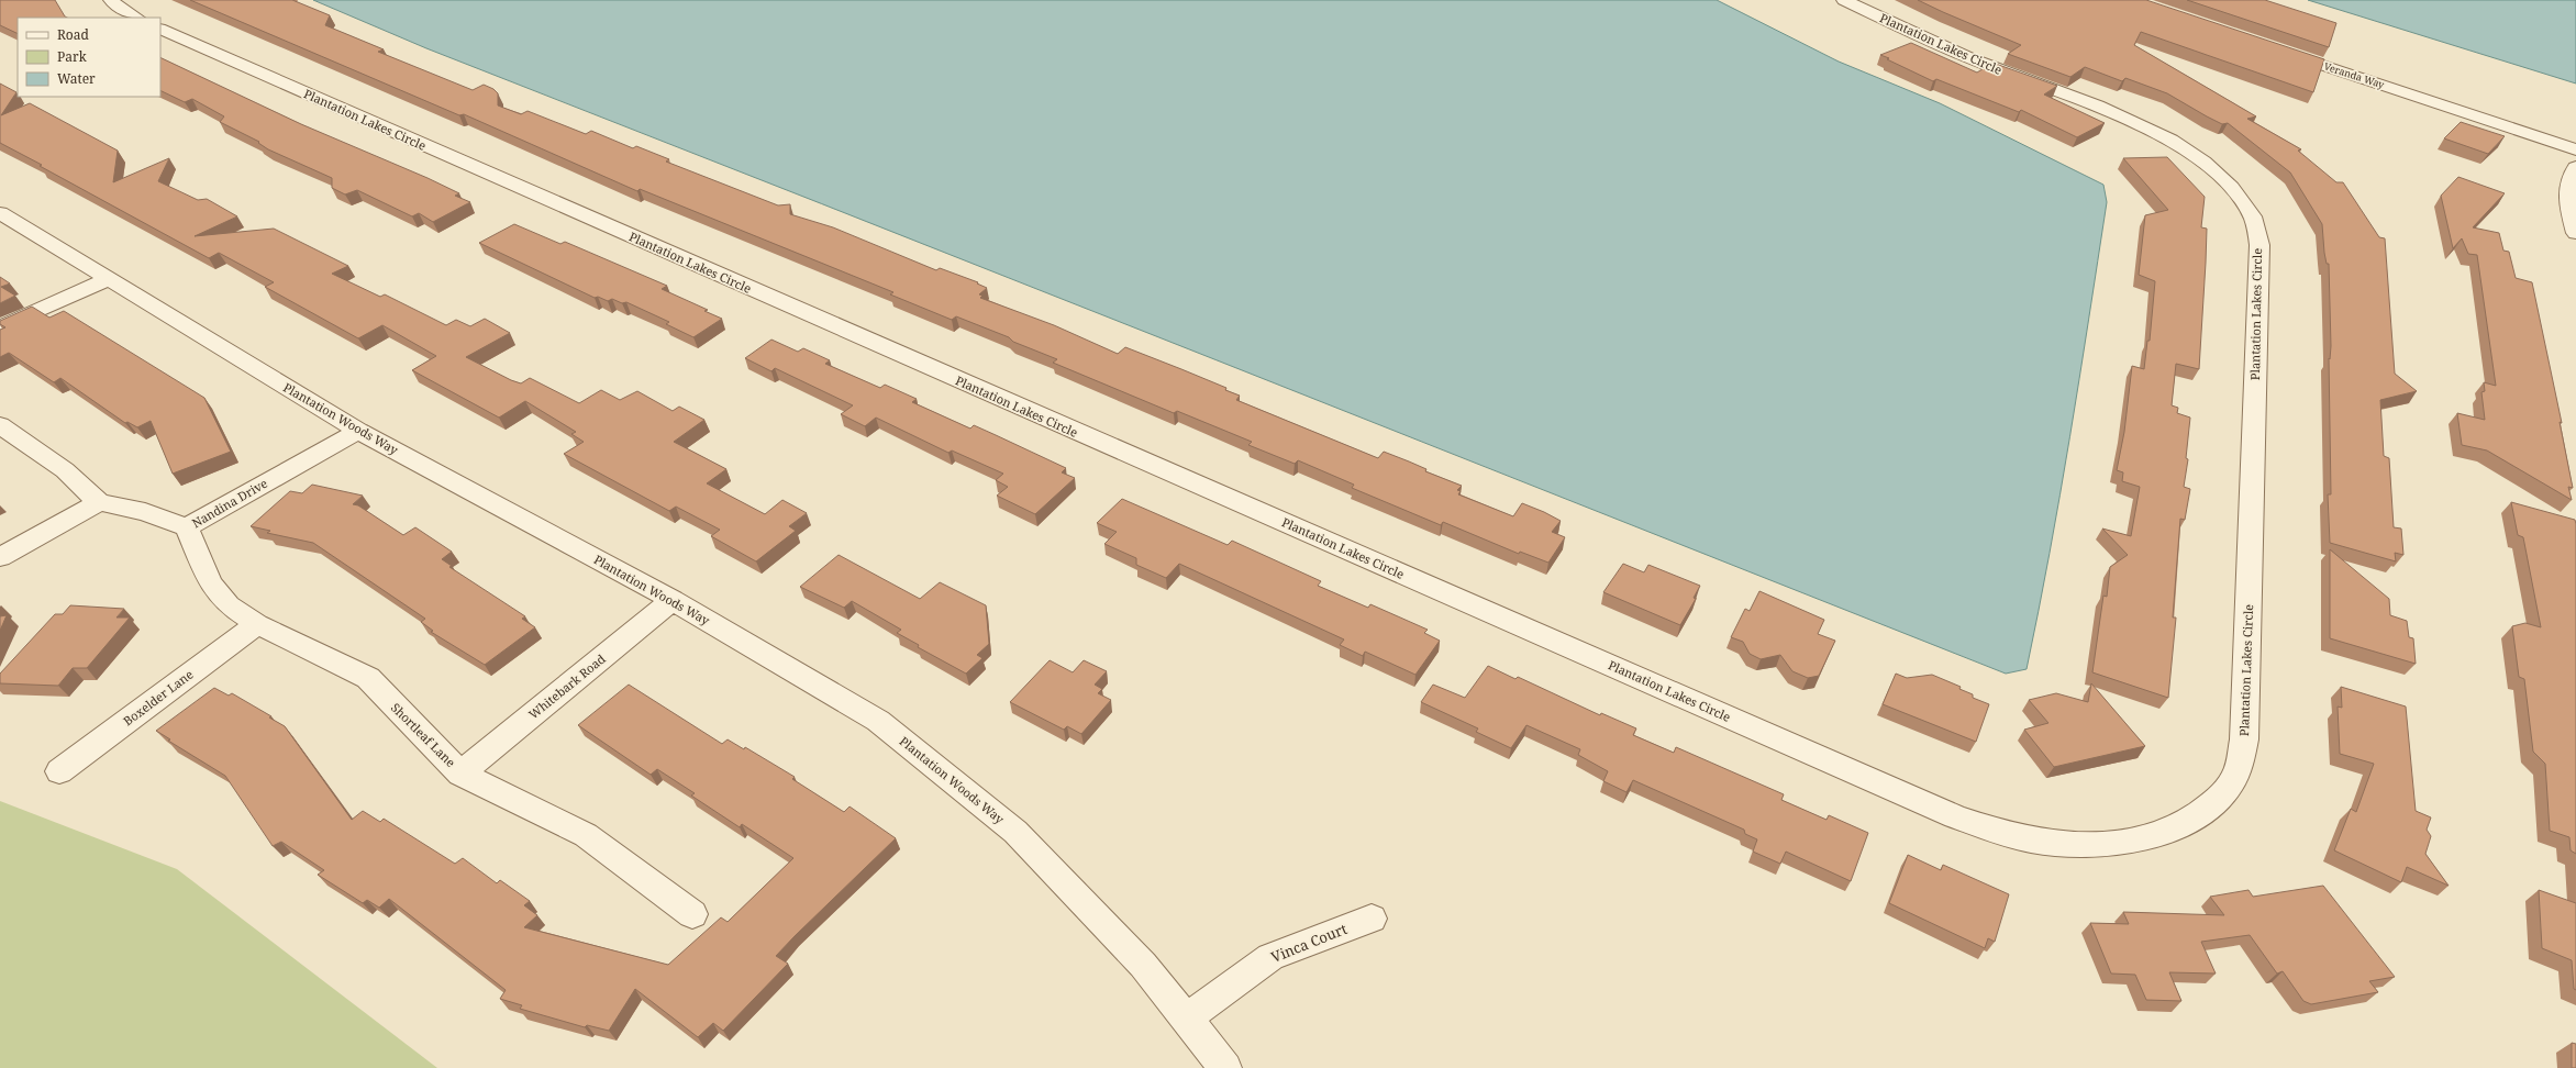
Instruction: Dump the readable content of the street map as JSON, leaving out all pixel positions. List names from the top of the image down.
{
  "streets": {
    "street": [
      "Plantation Lakes Circle",
      "Veranda Way",
      "Plantation Woods Way",
      "Nandina Drive",
      "Whitebark Road",
      "Boxelder Lane",
      "Shortleaf Lane",
      "Vinca Court"
    ]
  },
  "crossings": [
    ["Plantation Woods Way", "Nandina Drive"],
    ["Plantation Woods Way", "Whitebark Road"],
    ["Plantation Woods Way", "Vinca Court"],
    ["Nandina Drive", "Shortleaf Lane"],
    ["Whitebark Road", "Shortleaf Lane"],
    ["Boxelder Lane", "Shortleaf Lane"]
  ],
  "legend": ["Road", "Park", "Water"]
}
